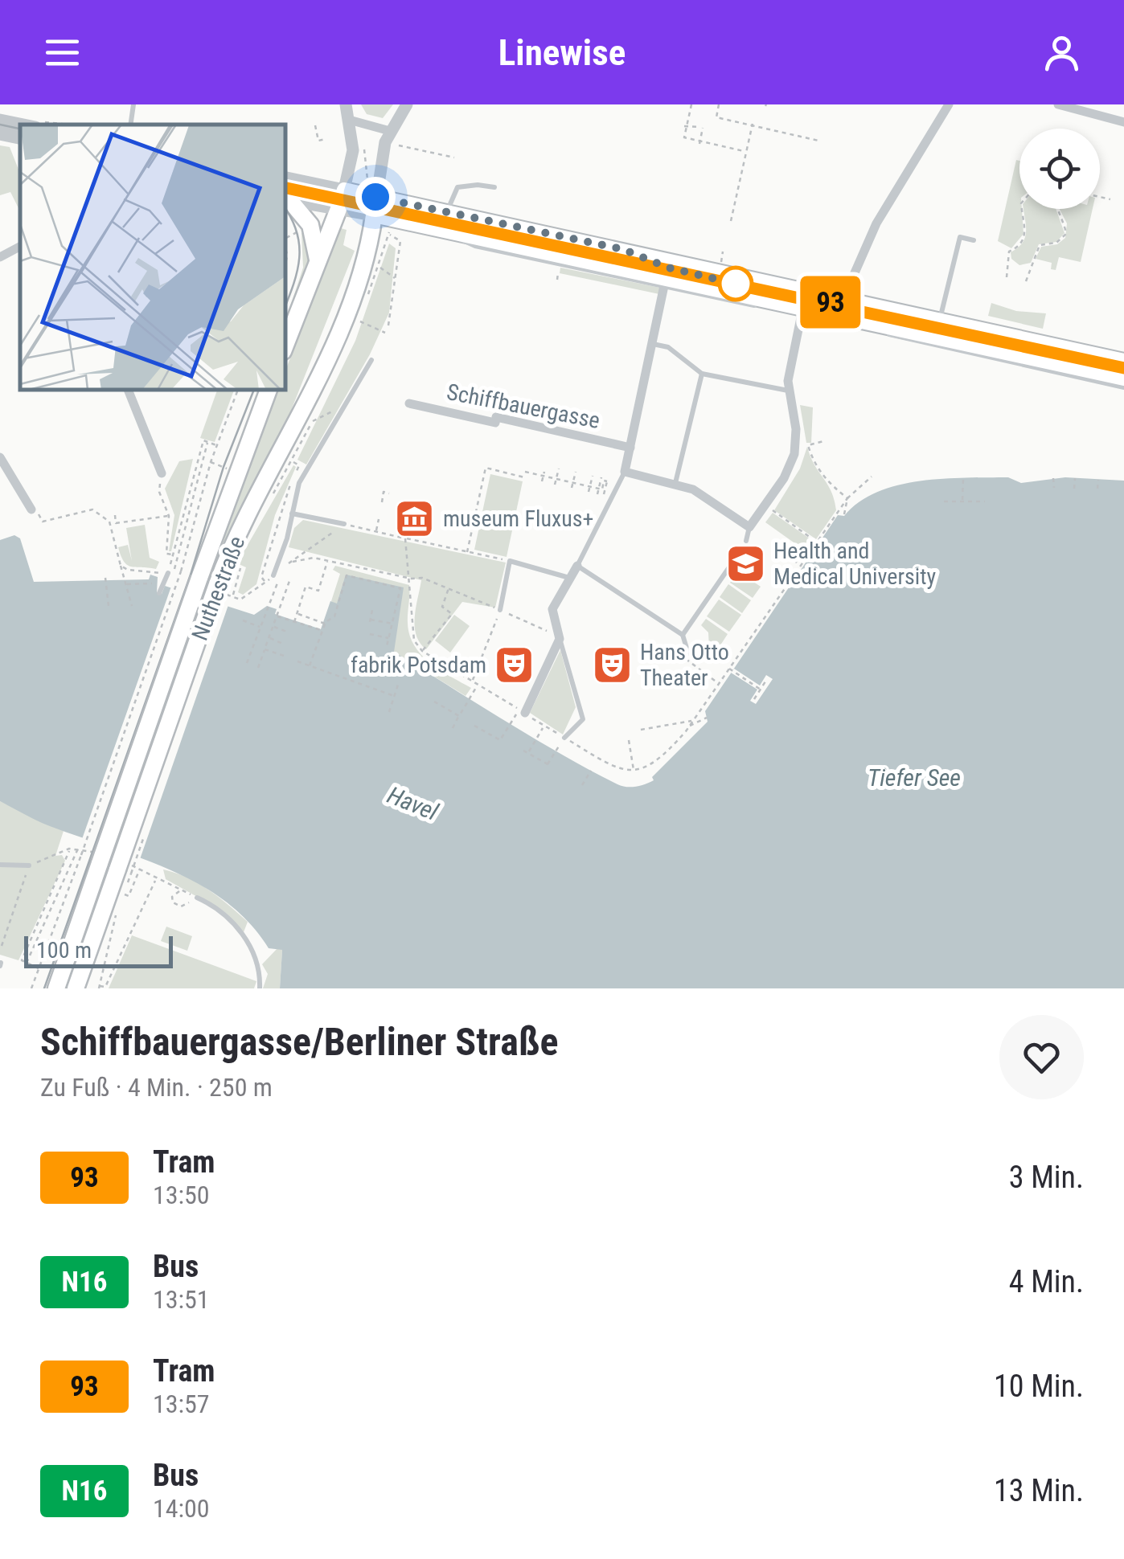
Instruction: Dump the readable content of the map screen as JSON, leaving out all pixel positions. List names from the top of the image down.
{
  "streets": {
    "highway": ["Nuthestraße"],
    "street": ["Schiffbauergasse"]
  },
  "water": ["Tiefer See", "Havel"],
  "places": {
    "museum": ["museum Fluxus+"],
    "school or university": ["Health and Medical University"],
    "theatre": ["fabrik Potsdam", "Hans Otto Theater"]
  },
  "lines": ["tram line 93"],
  "scale_bar": "100 m",
  "page": {
    "header": "Linewise",
    "on_map": "93",
    "scale": "100 m",
    "heading": ["Schiffbauergasse/Berliner Straße", "Zu Fuß · 4 Min. · 250 m"],
    "list": [
      {
        "mark": "93",
        "name": "Tram",
        "note": "13:50",
        "value": "3 Min."
      },
      {
        "mark": "N16",
        "name": "Bus",
        "note": "13:51",
        "value": "4 Min."
      },
      {
        "mark": "93",
        "name": "Tram",
        "note": "13:57",
        "value": "10 Min."
      },
      {
        "mark": "N16",
        "name": "Bus",
        "note": "14:00",
        "value": "13 Min."
      }
    ]
  }
}
